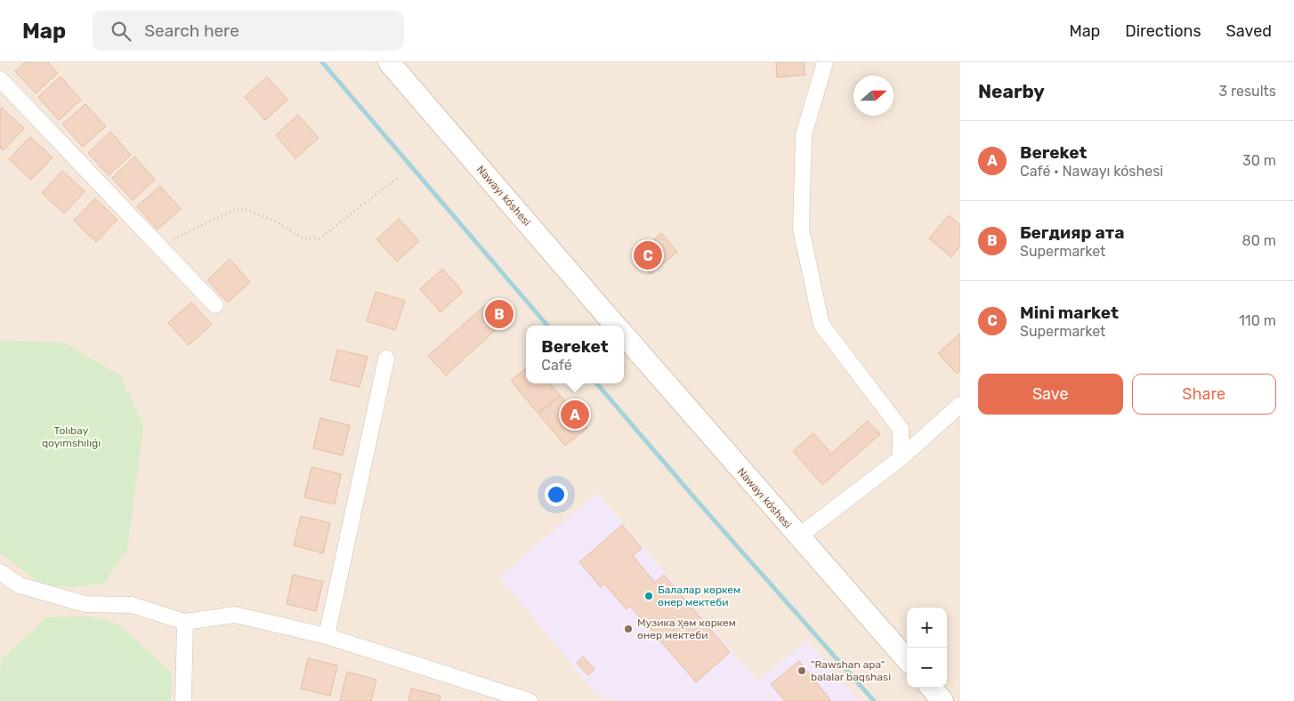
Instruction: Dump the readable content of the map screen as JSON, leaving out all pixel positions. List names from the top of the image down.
{
  "streets": {
    "main road": ["Nawayı kóshesi"]
  },
  "parks": ["Tolıbay qoyımshılıǵı"],
  "places": ["Балалар көркем өнер мектеби", "Музика ҳәм көркем өнер мектеби", "\"Rawshan apa\" balalar baqshasi"],
  "north": "right",
  "page": {
    "header": "Map",
    "search": "Search here",
    "nav": ["Map", "Directions", "Saved"],
    "heading": ["Nearby", "3 results"],
    "list": [
      {
        "mark": "A",
        "name": "Bereket",
        "note": "Café · Nawayı kóshesi",
        "value": "30 m"
      },
      {
        "mark": "B",
        "name": "Бегдияр ата",
        "note": "Supermarket",
        "value": "80 m"
      },
      {
        "mark": "C",
        "name": "Mini market",
        "note": "Supermarket",
        "value": "110 m"
      }
    ],
    "pins": ["C", "B", "A"],
    "popup": ["Bereket", "Café"],
    "buttons": ["Save", "Share"],
    "map_buttons": ["+", "−"]
  }
}
